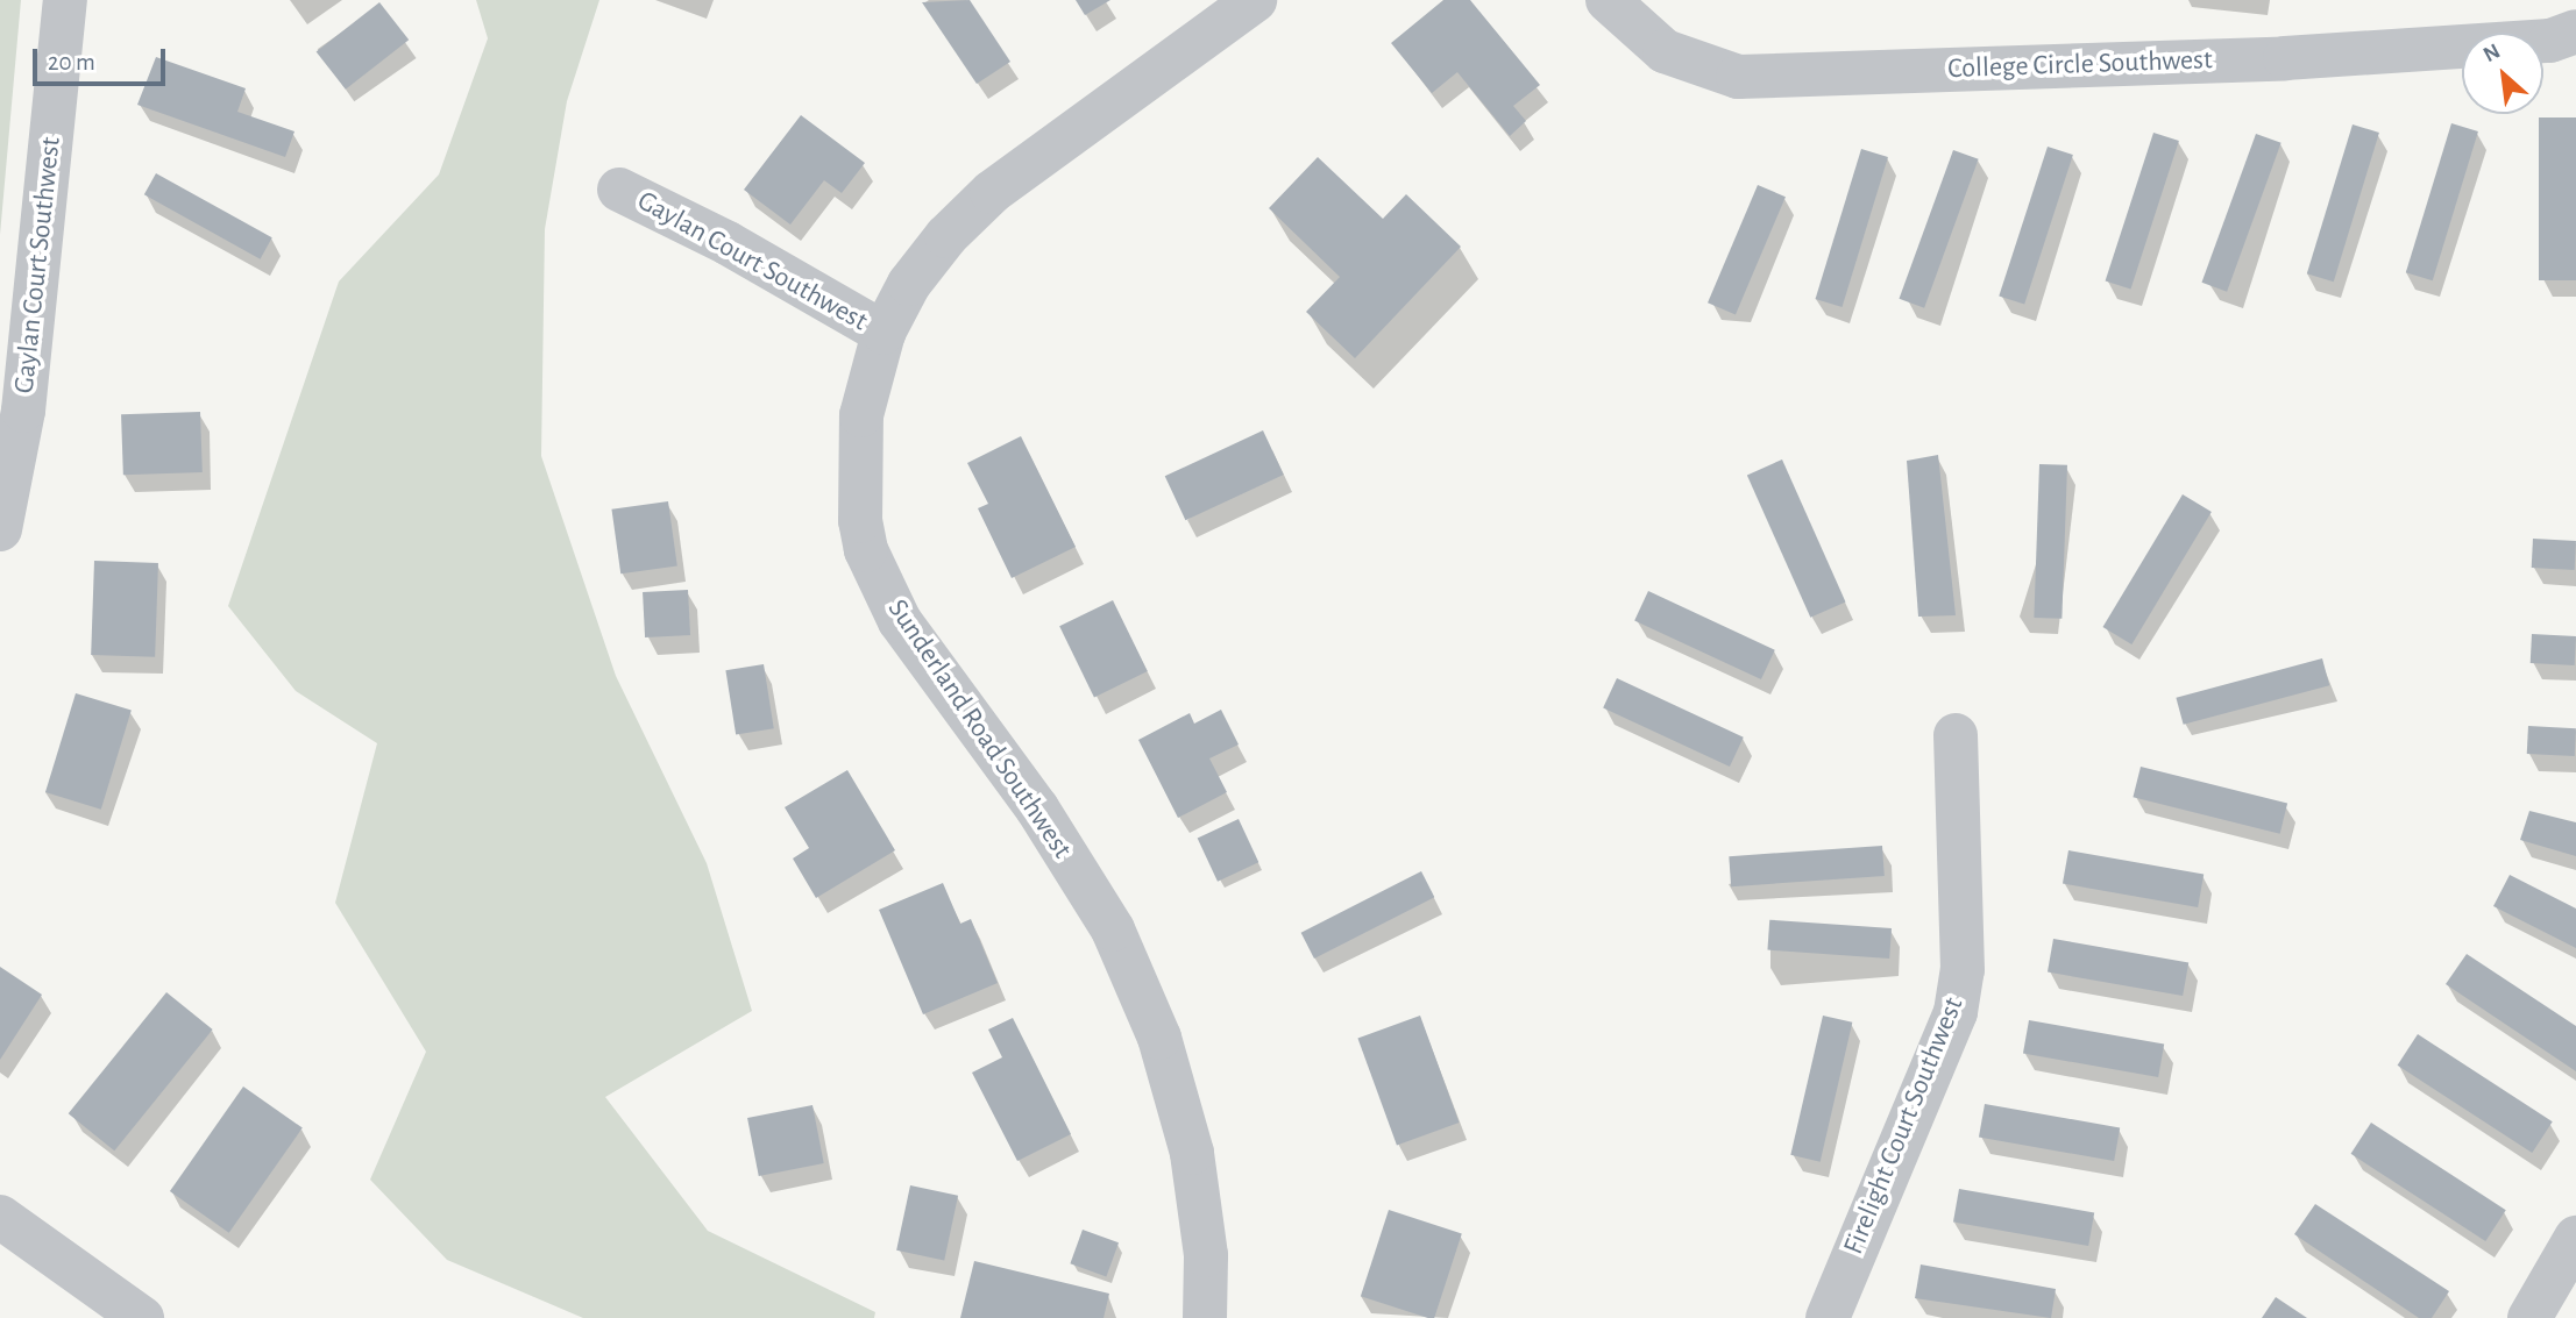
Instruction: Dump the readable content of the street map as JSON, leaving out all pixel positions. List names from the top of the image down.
{
  "streets": {
    "street": [
      "College Circle Southwest",
      "Gaylan Court Southwest",
      "Sunderland Road Southwest",
      "Firelight Court Southwest"
    ]
  },
  "crossings": [
    ["Gaylan Court Southwest", "Sunderland Road Southwest"]
  ],
  "scale_bar": "20 m",
  "north": "top left"
}
